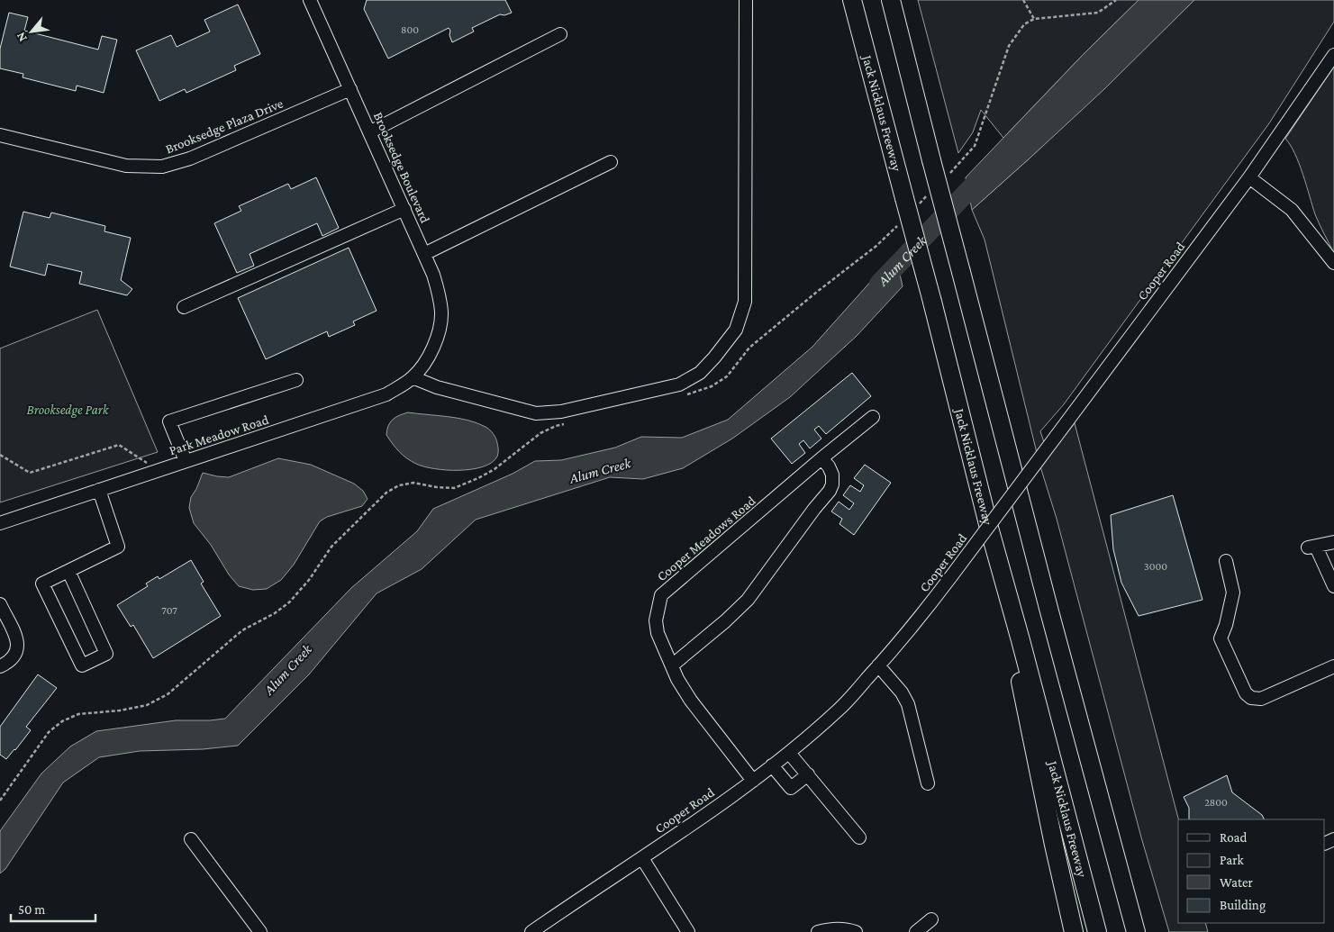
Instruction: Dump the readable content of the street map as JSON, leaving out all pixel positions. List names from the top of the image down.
{
  "streets": {
    "highway": ["Jack Nicklaus Freeway"],
    "street": [
      "Brooksedge Plaza Drive",
      "Brooksedge Boulevard",
      "Cooper Road",
      "Park Meadow Road",
      "Cooper Meadows Road"
    ]
  },
  "crossings": [
    ["Brooksedge Plaza Drive", "Brooksedge Boulevard"],
    ["Brooksedge Boulevard", "Park Meadow Road"],
    ["Cooper Road", "Cooper Meadows Road"]
  ],
  "water": ["Alum Creek"],
  "parks": ["Brooksedge Park"],
  "house_numbers": [
    "800",
    "3000",
    "707",
    "2800"
  ],
  "legend": [
    "Road",
    "Park",
    "Water",
    "Building"
  ],
  "scale_bar": "50 m",
  "north": "bottom left"
}
